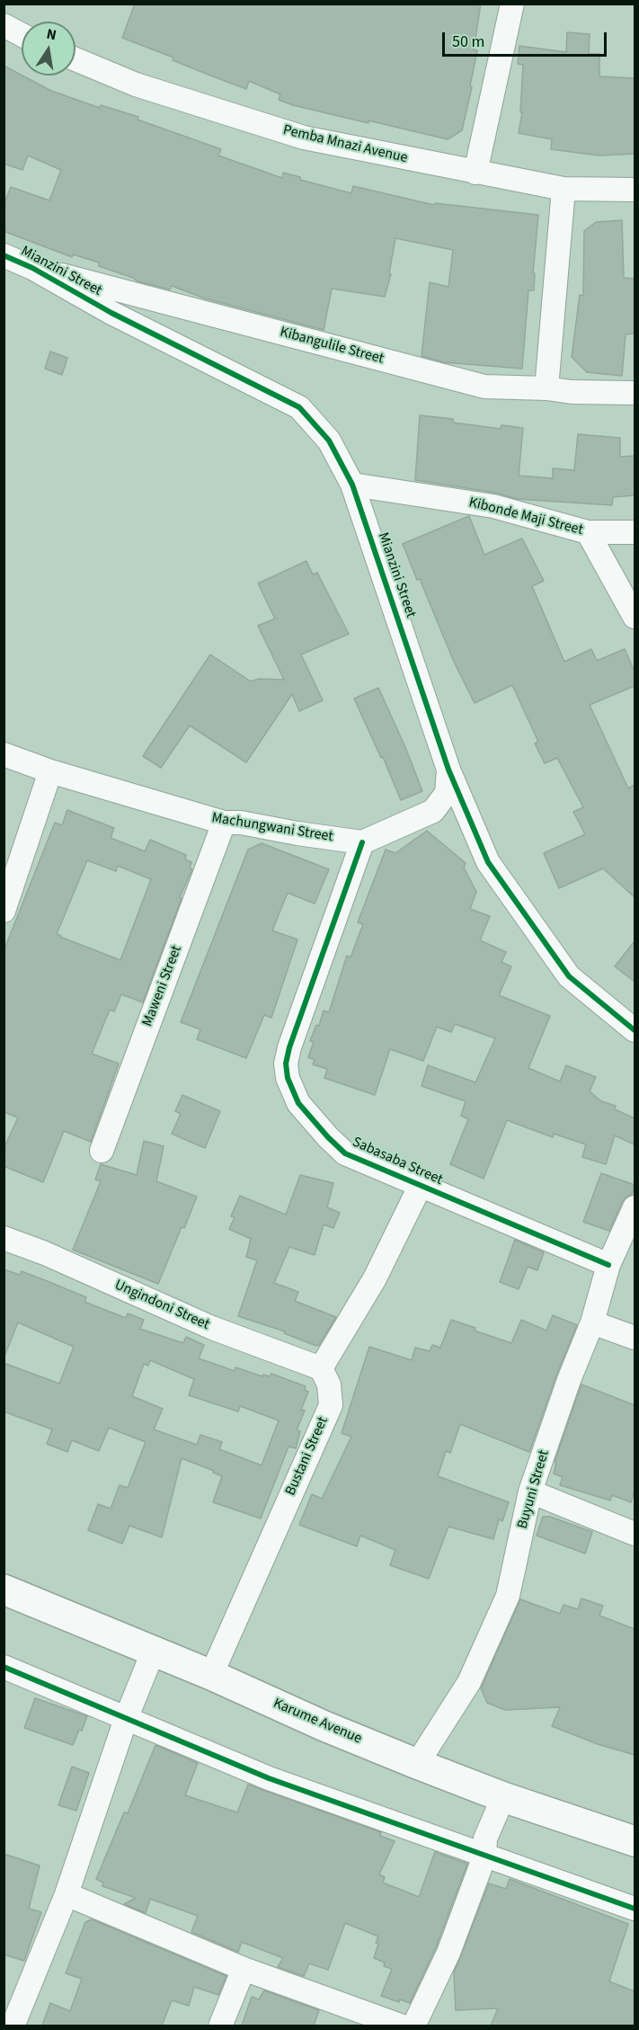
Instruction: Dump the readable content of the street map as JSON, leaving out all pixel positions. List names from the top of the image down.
{
  "streets": {
    "main road": ["Karume Avenue"],
    "street": [
      "Pemba Mnazi Avenue",
      "Mianzini Street",
      "Kibangulile Street",
      "Kibonde Maji Street",
      "Machungwani Street",
      "Maweni Street",
      "Sabasaba Street",
      "Ungindoni Street",
      "Bustani Street",
      "Buyuni Street"
    ]
  },
  "crossings": [
    ["Mianzini Street", "Kibangulile Street"],
    ["Mianzini Street", "Kibonde Maji Street"],
    ["Machungwani Street", "Maweni Street"],
    ["Machungwani Street", "Sabasaba Street"],
    ["Sabasaba Street", "Buyuni Street"],
    ["Ungindoni Street", "Bustani Street"],
    ["Bustani Street", "Karume Avenue"],
    ["Buyuni Street", "Karume Avenue"]
  ],
  "scale_bar": "50 m",
  "north": "top"
}
